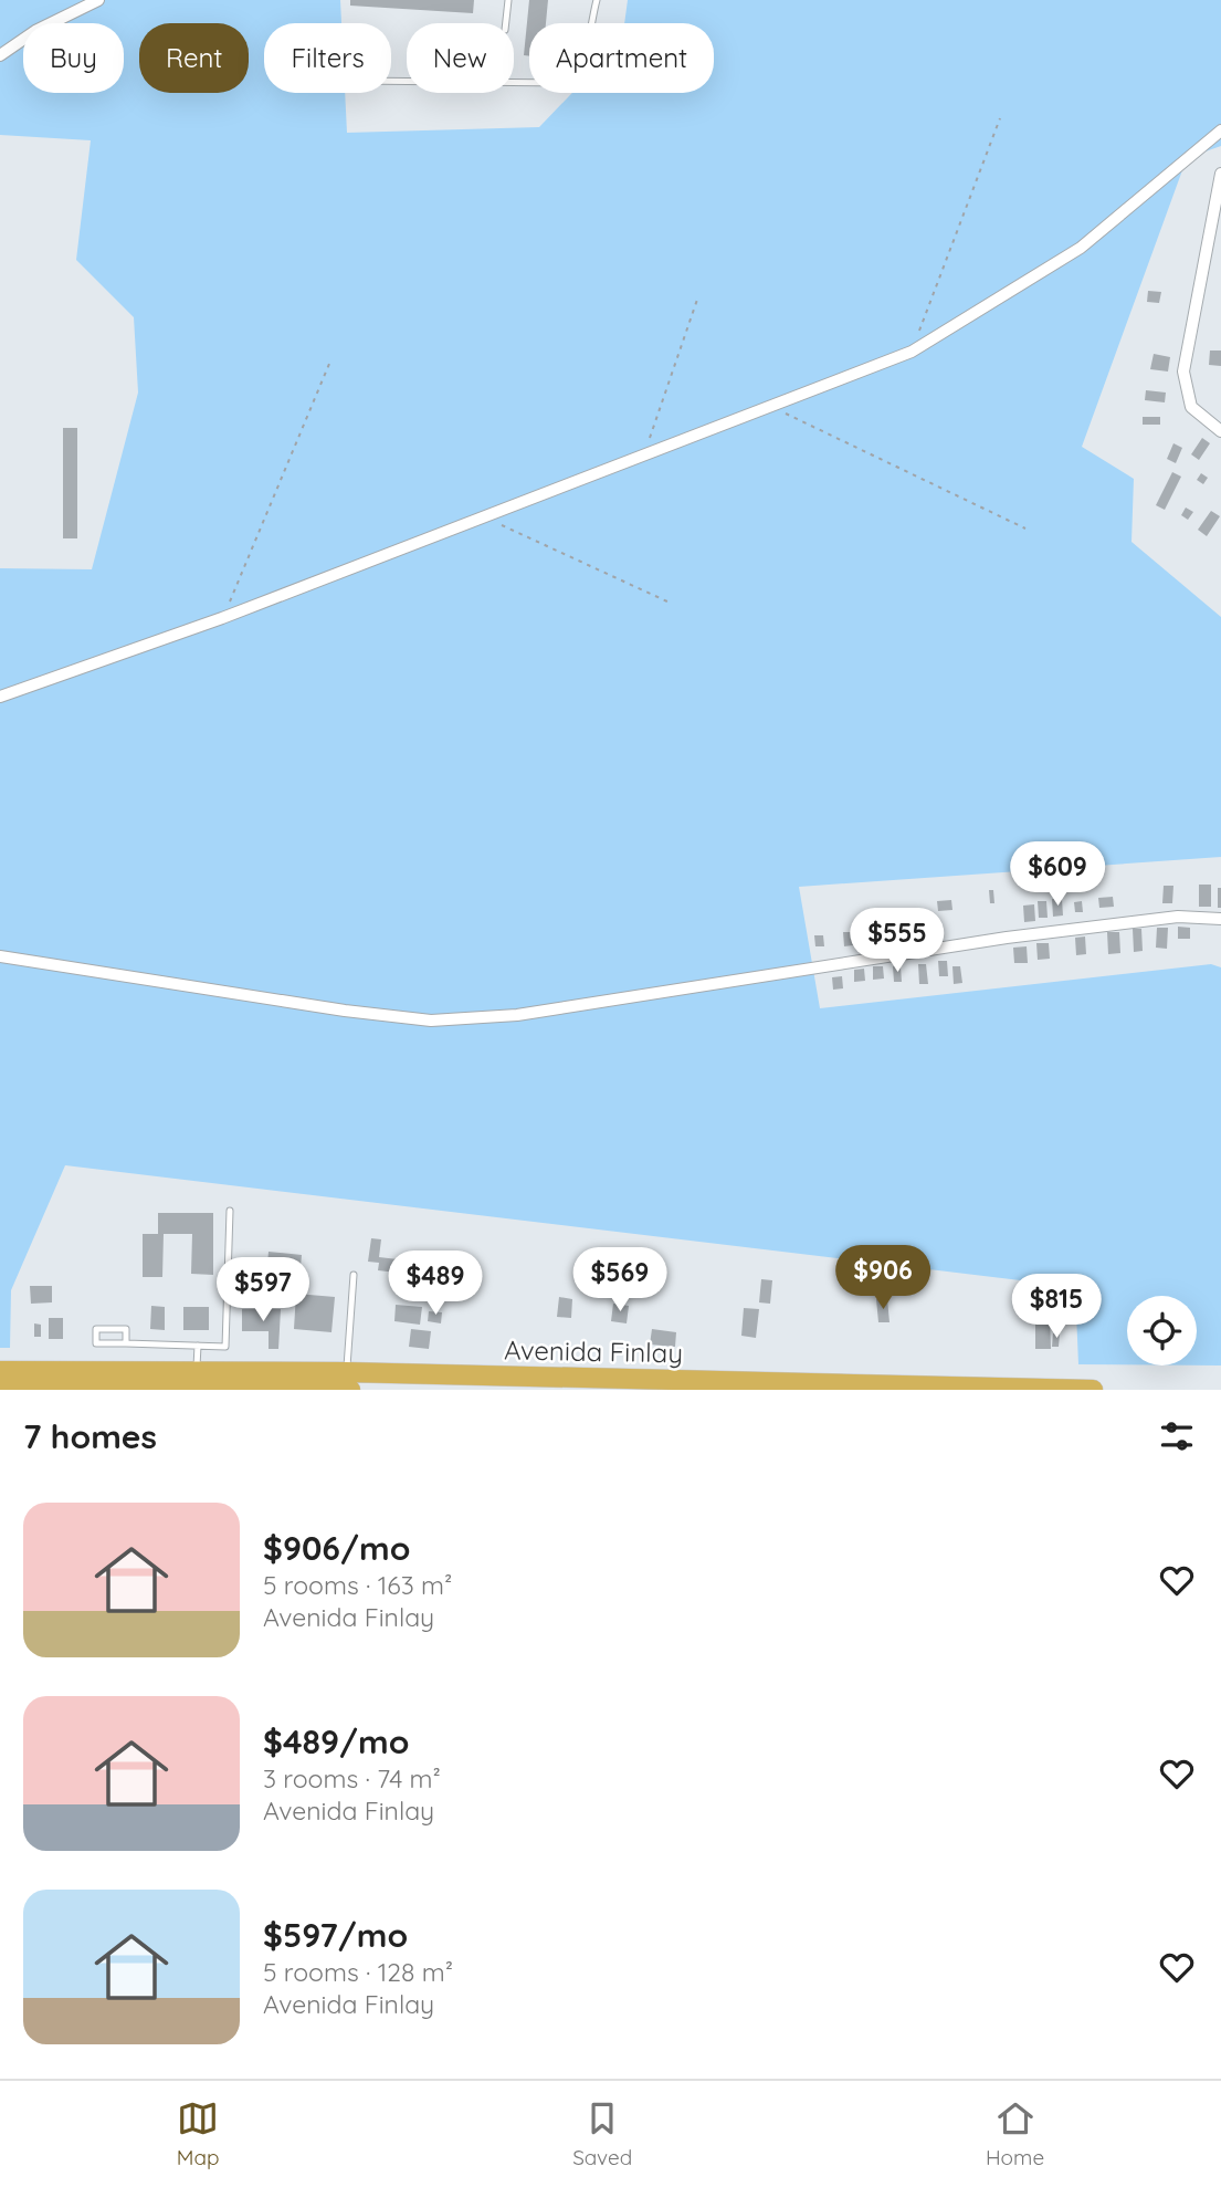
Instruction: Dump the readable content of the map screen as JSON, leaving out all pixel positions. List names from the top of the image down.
{
  "streets": {
    "highway": ["Avenida Finlay"]
  },
  "page": {
    "chip": [
      "Buy",
      "Rent",
      "Filters",
      "New",
      "Apartment"
    ],
    "price": [
      "$609",
      "$555",
      "$906",
      "$569",
      "$489",
      "$597",
      "$815"
    ],
    "heading": "7 homes",
    "list": [
      {
        "name": "$906/mo",
        "note": "5 rooms · 163 m² · Avenida Finlay"
      },
      {
        "name": "$489/mo",
        "note": "3 rooms · 74 m² · Avenida Finlay"
      },
      {
        "name": "$597/mo",
        "note": "5 rooms · 128 m² · Avenida Finlay"
      }
    ],
    "tabs": ["Map", "Saved", "Home"]
  }
}
